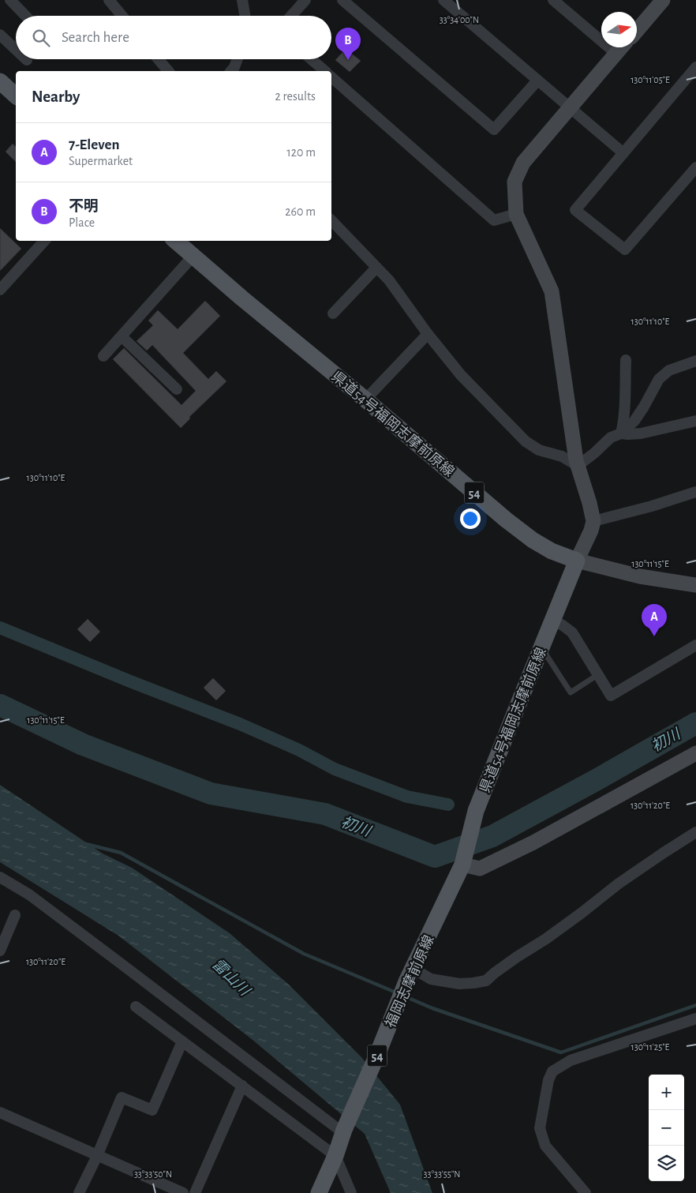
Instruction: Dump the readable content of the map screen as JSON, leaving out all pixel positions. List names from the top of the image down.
{
  "streets": {
    "main road": ["県道54号福岡志摩前原線", "54", "福岡志摩前原線"]
  },
  "crossings": [
    ["県道54号福岡志摩前原線", "福岡志摩前原線"]
  ],
  "water": ["初川", "雷山川"],
  "north": "right",
  "page": {
    "search": "Search here",
    "pins": ["B", "A"],
    "heading": ["Nearby", "2 results"],
    "list": [
      {
        "mark": "A",
        "name": "7-Eleven",
        "note": "Supermarket",
        "value": "120 m"
      },
      {
        "mark": "B",
        "name": "不明",
        "note": "Place",
        "value": "260 m"
      }
    ],
    "map_buttons": ["+", "−"]
  },
  "coordinates": [
    "33°34'00\"N",
    "130°11'05\"E",
    "130°11'10\"E",
    "130°11'15\"E",
    "130°11'20\"E",
    "130°11'25\"E",
    "33°33'50\"N",
    "33°33'55\"N"
  ]
}
